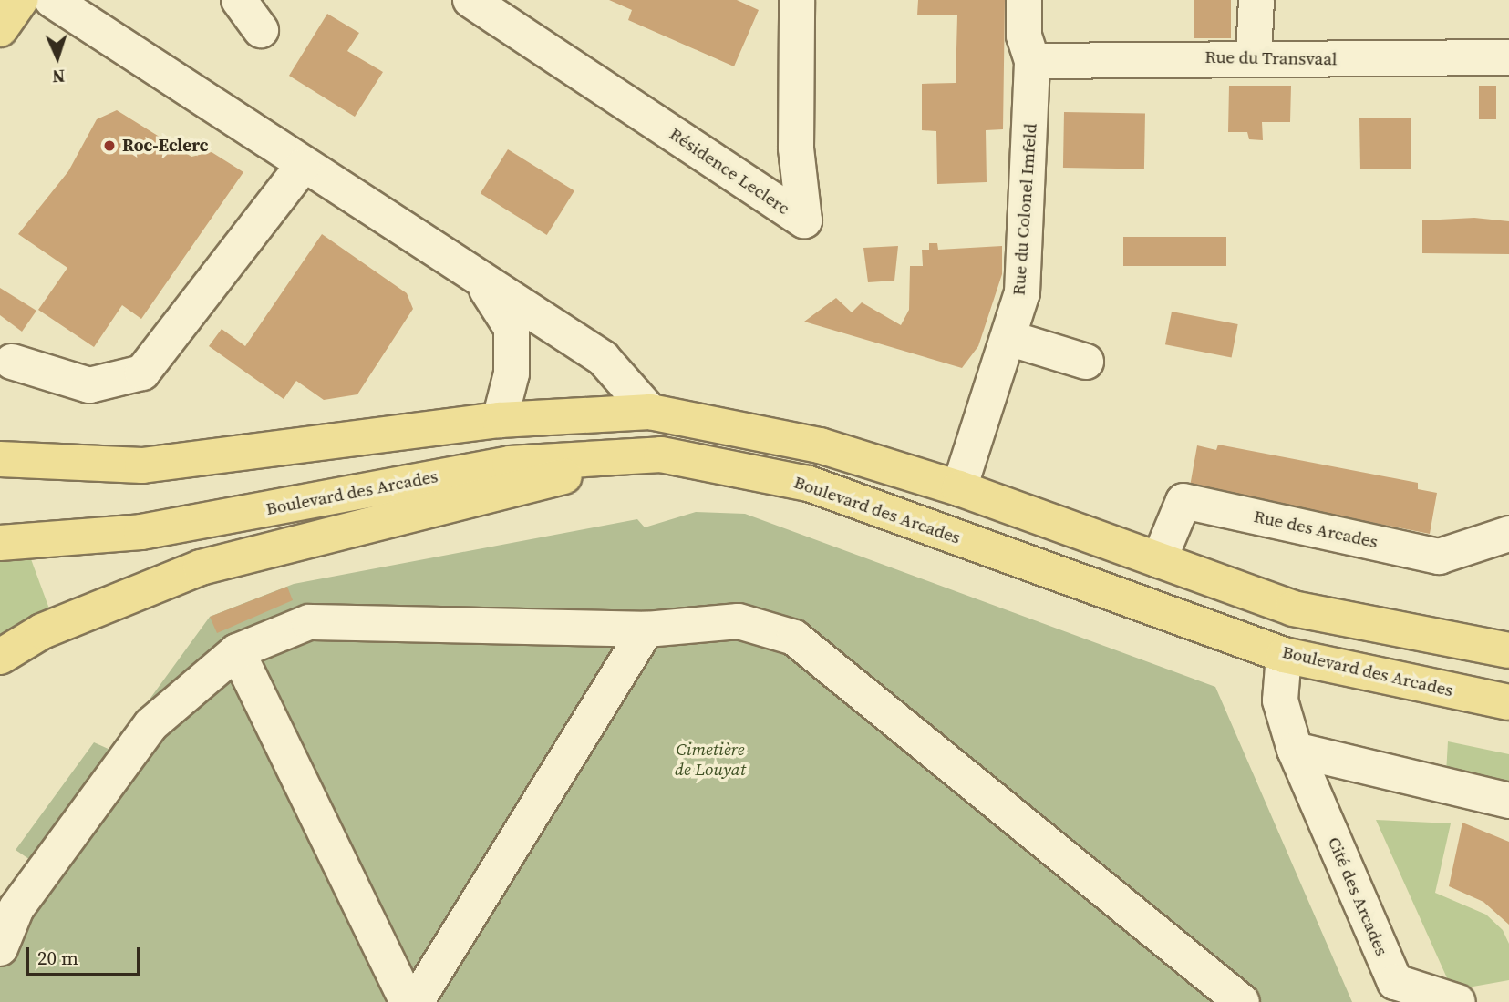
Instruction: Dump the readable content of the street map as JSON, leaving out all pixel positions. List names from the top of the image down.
{
  "streets": {
    "main road": ["Boulevard des Arcades"],
    "street": [
      "Rue du Transvaal",
      "Résidence Leclerc",
      "Rue du Colonel Imfeld",
      "Rue des Arcades",
      "Cité des Arcades"
    ]
  },
  "crossings": [
    ["Rue du Transvaal", "Rue du Colonel Imfeld"],
    ["Boulevard des Arcades", "Cité des Arcades"]
  ],
  "parks": ["Cimetière de Louyat"],
  "places": ["Roc-Eclerc"],
  "scale_bar": "20 m",
  "north": "bottom"
}
